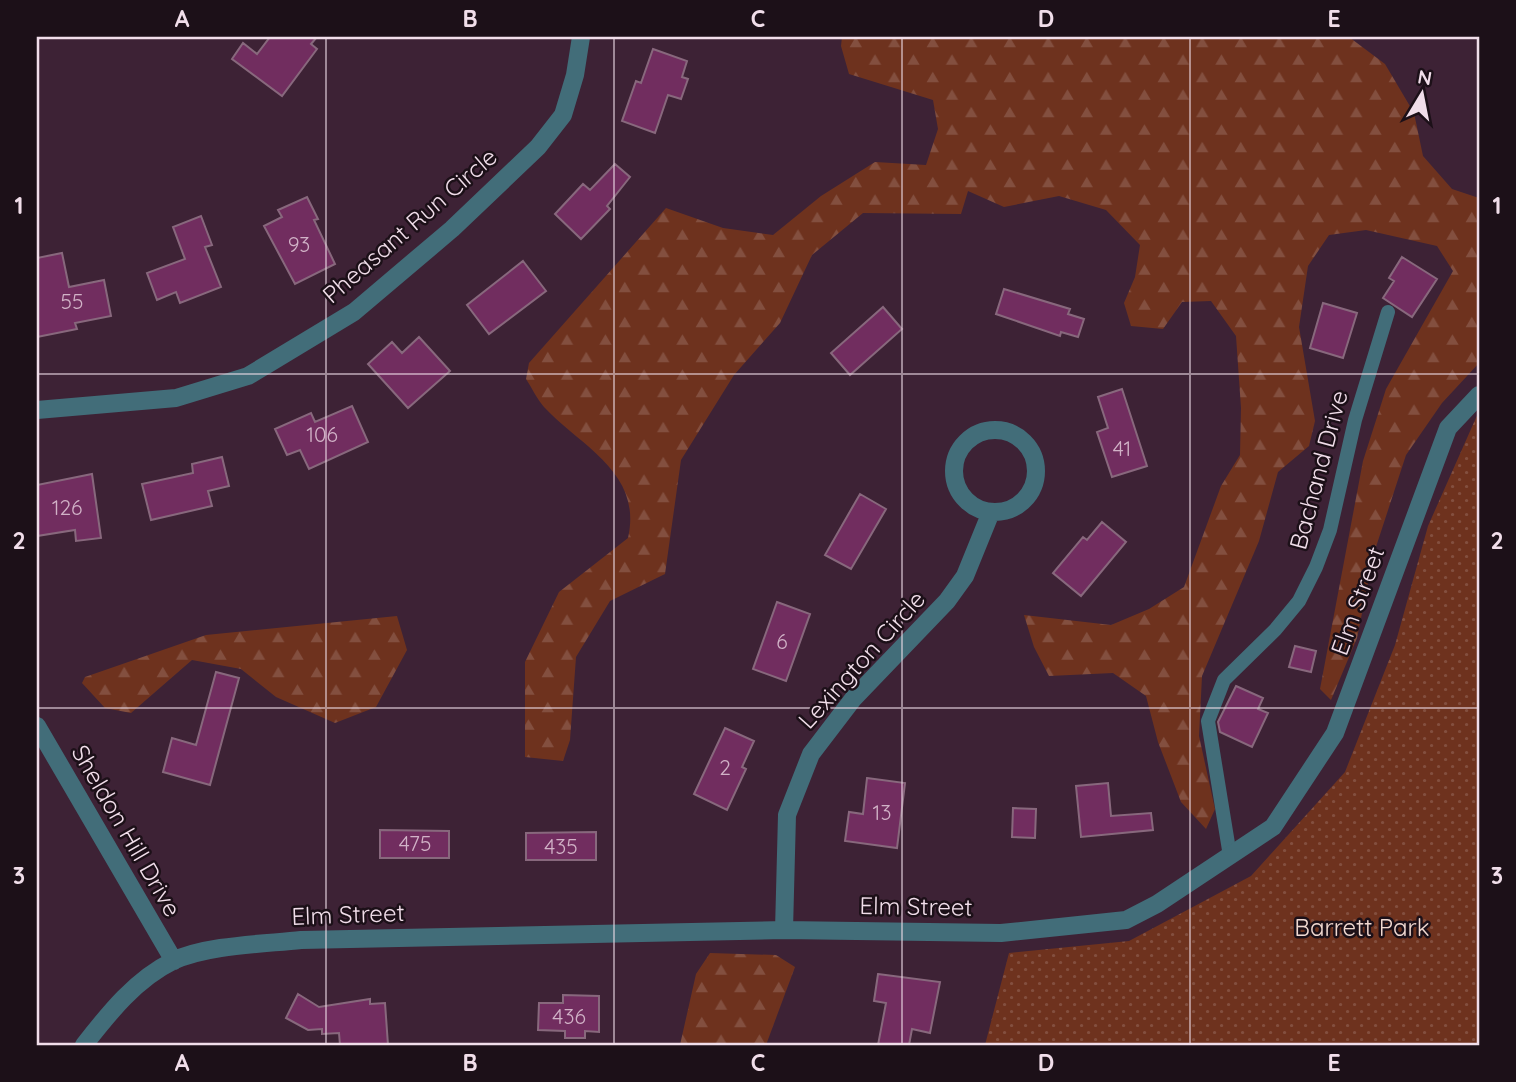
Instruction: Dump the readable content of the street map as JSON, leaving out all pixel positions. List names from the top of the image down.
{
  "streets": {
    "street": [
      "Pheasant Run Circle",
      "Elm Street",
      "Lexington Circle",
      "Sheldon Hill Drive"
    ],
    "lane": ["Bachand Drive"]
  },
  "crossings": [
    ["Bachand Drive", "Elm Street"],
    ["Elm Street", "Lexington Circle"],
    ["Elm Street", "Sheldon Hill Drive"]
  ],
  "parks": ["Barrett Park"],
  "house_numbers": [
    "93",
    "55",
    "106",
    "41",
    "126",
    "6",
    "2",
    "13",
    "475",
    "435",
    "436"
  ],
  "north": "top",
  "grid": {
    "columns": [
      "A",
      "B",
      "C",
      "D",
      "E"
    ],
    "rows": ["1", "2", "3"]
  }
}
